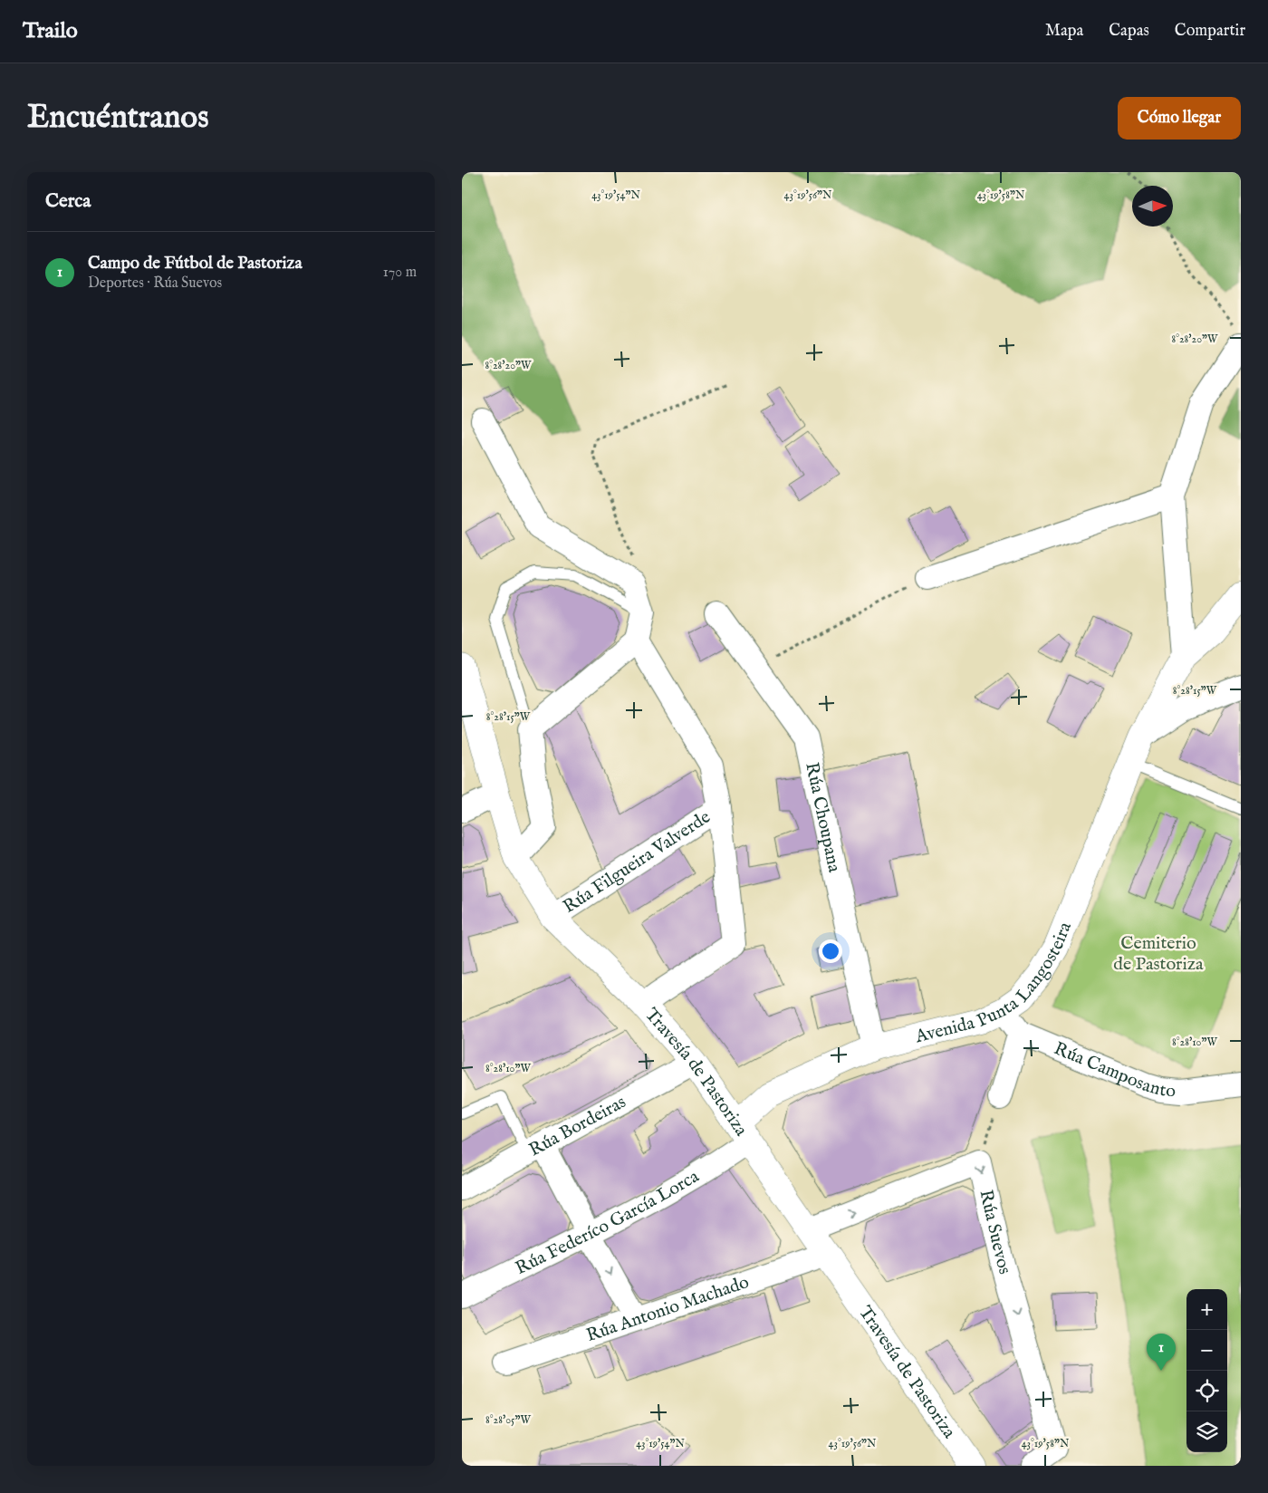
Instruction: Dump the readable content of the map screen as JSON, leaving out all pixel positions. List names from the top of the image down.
{
  "streets": {
    "main road": ["Avenida Punta Langosteira", "Travesía de Pastoriza"],
    "street": [
      "Rúa Choupana",
      "Rúa Filgueira Valverde",
      "Rúa Camposanto",
      "Rúa Bordeiras",
      "Rúa Federíco García Lorca",
      "Rúa Suevos",
      "Rúa Antonio Machado"
    ]
  },
  "crossings": [
    ["Rúa Choupana", "Avenida Punta Langosteira"],
    ["Rúa Filgueira Valverde", "Travesía de Pastoriza"],
    ["Avenida Punta Langosteira", "Travesía de Pastoriza"],
    ["Avenida Punta Langosteira", "Rúa Federíco García Lorca"],
    ["Travesía de Pastoriza", "Rúa Bordeiras"],
    ["Travesía de Pastoriza", "Rúa Federíco García Lorca"],
    ["Travesía de Pastoriza", "Rúa Suevos"],
    ["Travesía de Pastoriza", "Rúa Antonio Machado"]
  ],
  "parks": ["Cemiterio de Pastoriza"],
  "north": "right",
  "page": {
    "header": "Trailo",
    "nav": ["Mapa", "Capas", "Compartir"],
    "buttons": "Cómo llegar",
    "title": "Encuéntranos",
    "heading": "Cerca",
    "list": [
      {
        "mark": "1",
        "name": "Campo de Fútbol de Pastoriza",
        "note": "Deportes · Rúa Suevos",
        "value": "170 m"
      }
    ],
    "map_buttons": ["+", "−"],
    "pins": "1"
  },
  "coordinates": [
    "43°19'54\"N",
    "43°19'56\"N",
    "43°19'58\"N",
    "8°28'20\"W",
    "8°28'15\"W",
    "8°28'10\"W",
    "8°28'05\"W"
  ]
}
